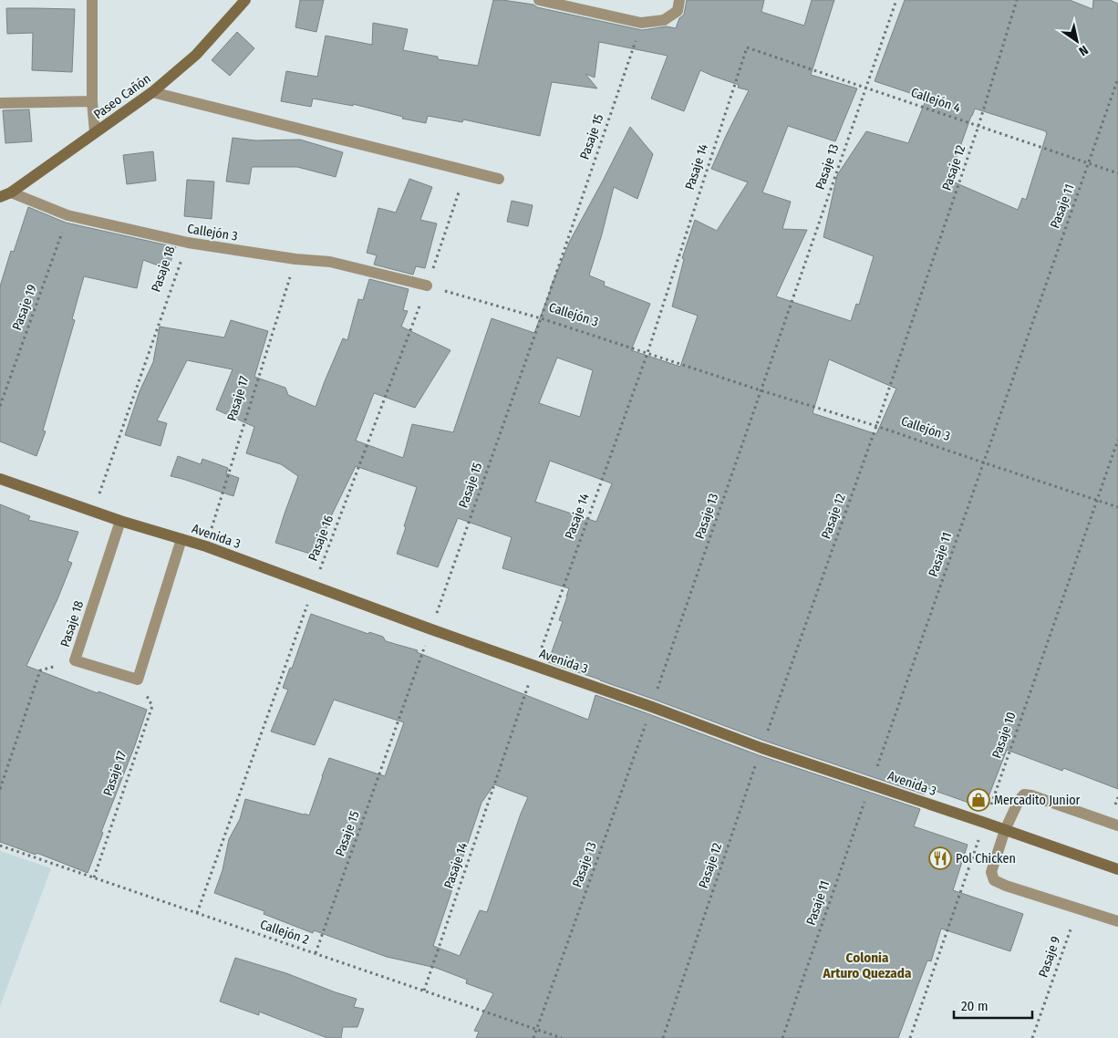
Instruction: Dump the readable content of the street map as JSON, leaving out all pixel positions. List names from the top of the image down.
{
  "streets": {
    "street": [
      "Paseo Cañón",
      "Callejón 3",
      "Pasaje 18",
      "Avenida 3"
    ],
    "path": [
      "Callejón 4",
      "Pasaje 15",
      "Pasaje 14",
      "Pasaje 13",
      "Pasaje 12",
      "Pasaje 11",
      "Pasaje 19",
      "Pasaje 17",
      "Pasaje 16",
      "Pasaje 10",
      "Callejón 2",
      "Pasaje 9"
    ]
  },
  "crossings": [
    ["Paseo Cañón", "Callejón 3"],
    ["Callejón 4", "Pasaje 14"],
    ["Callejón 4", "Pasaje 13"],
    ["Callejón 4", "Pasaje 12"],
    ["Callejón 4", "Pasaje 11"],
    ["Pasaje 15", "Callejón 3"],
    ["Pasaje 15", "Avenida 3"],
    ["Pasaje 15", "Callejón 2"],
    ["Pasaje 14", "Callejón 3"],
    ["Pasaje 14", "Avenida 3"],
    ["Pasaje 14", "Callejón 2"],
    ["Pasaje 13", "Callejón 3"],
    ["Pasaje 13", "Avenida 3"],
    ["Pasaje 13", "Callejón 2"],
    ["Pasaje 12", "Callejón 3"],
    ["Pasaje 12", "Avenida 3"],
    ["Pasaje 11", "Callejón 3"],
    ["Pasaje 11", "Avenida 3"],
    ["Callejón 3", "Pasaje 18"],
    ["Callejón 3", "Pasaje 19"],
    ["Callejón 3", "Pasaje 17"],
    ["Callejón 3", "Pasaje 16"],
    ["Callejón 3", "Pasaje 10"],
    ["Pasaje 18", "Avenida 3"],
    ["Pasaje 17", "Avenida 3"],
    ["Pasaje 17", "Callejón 2"],
    ["Avenida 3", "Pasaje 16"],
    ["Avenida 3", "Pasaje 10"],
    ["Pasaje 16", "Callejón 2"]
  ],
  "districts": ["Colonia Arturo Quezada"],
  "places": {
    "shop": ["Mercadito Junior"],
    "restaurant": ["Pol Chicken"]
  },
  "scale_bar": "20 m",
  "north": "bottom right"
}
